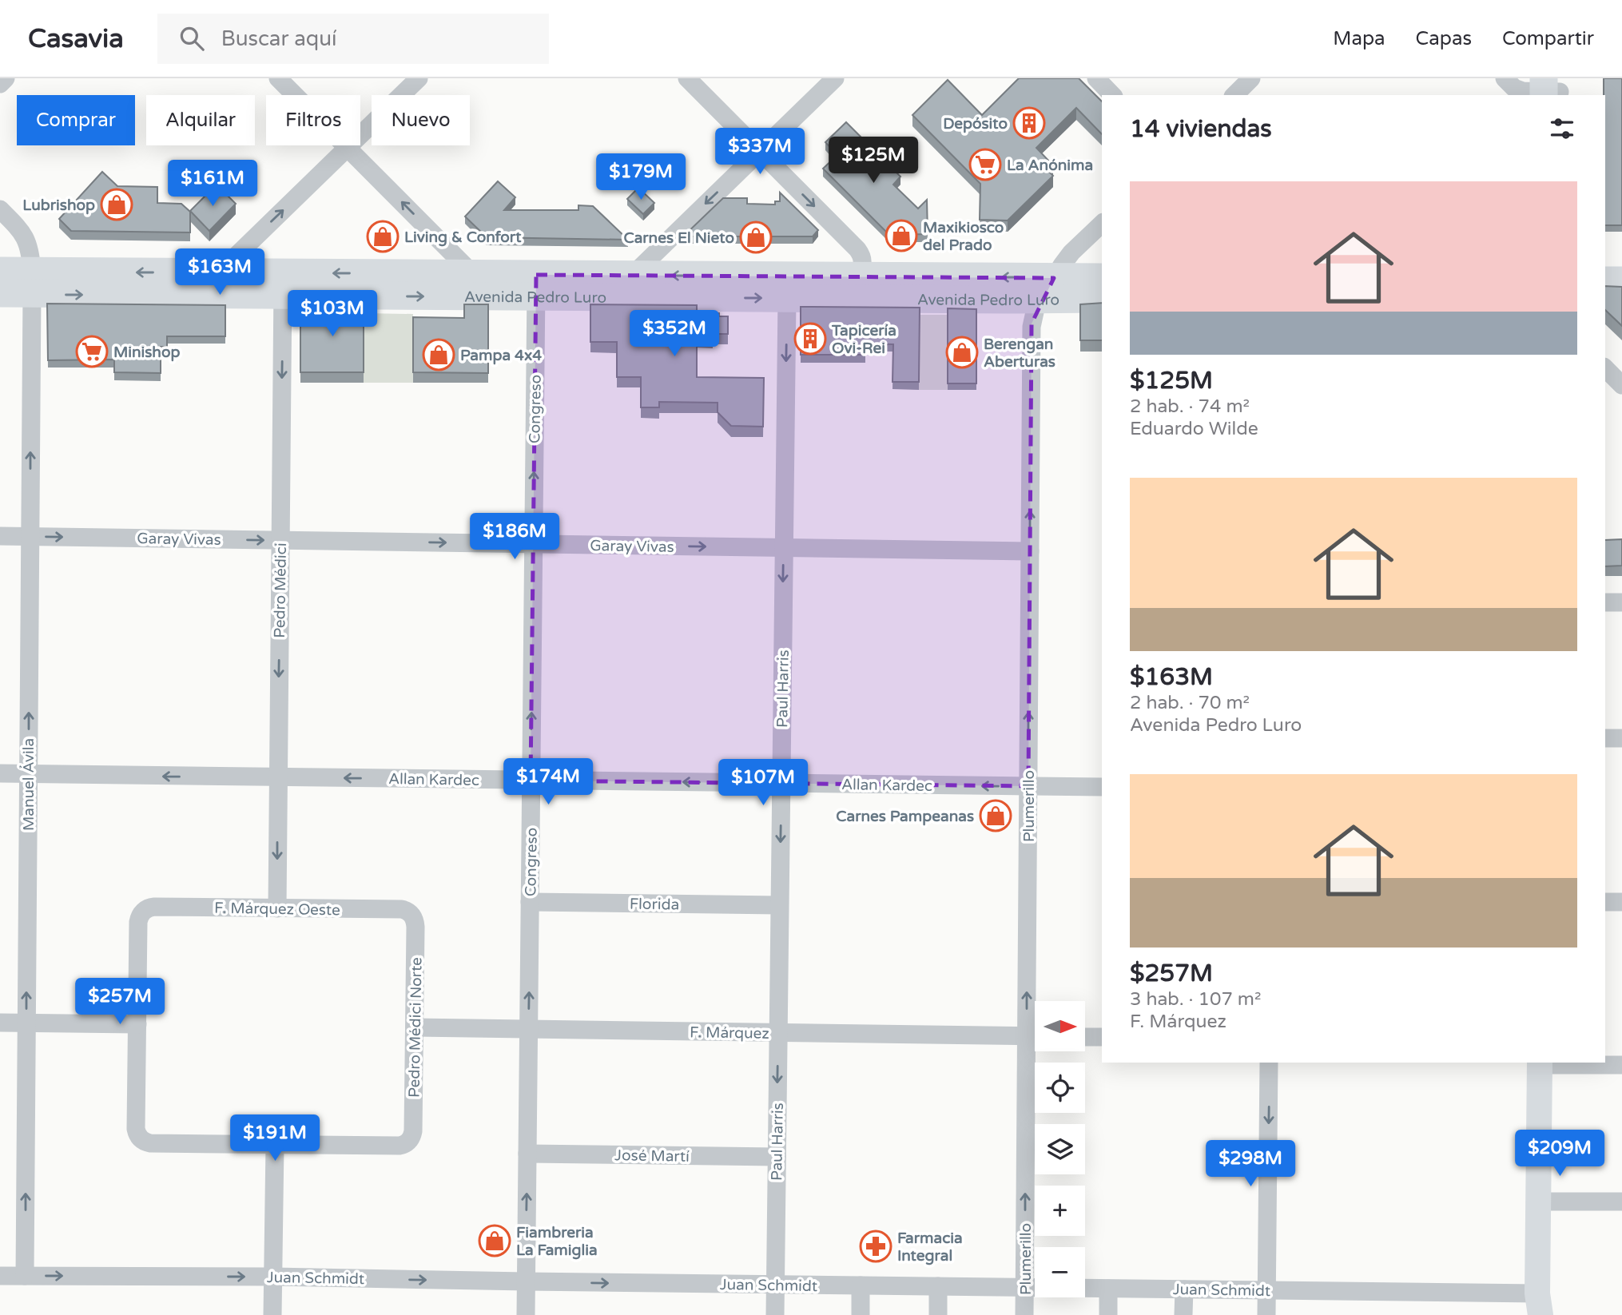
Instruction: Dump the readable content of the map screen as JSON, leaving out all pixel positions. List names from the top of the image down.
{
  "streets": {
    "main road": ["Avenida Pedro Luro"],
    "street": [
      "Congreso",
      "Garay Vivas",
      "Pedro Médici",
      "Paul Harris",
      "Allan Kardec",
      "Manuel Ávila",
      "Plumerillo",
      "Florida",
      "F. Márquez Oeste",
      "Pedro Médici Norte",
      "F. Márquez",
      "José Martí",
      "Juan Schmidt"
    ]
  },
  "crossings": [
    ["Avenida Pedro Luro", "Congreso"],
    ["Avenida Pedro Luro", "Pedro Médici"],
    ["Avenida Pedro Luro", "Paul Harris"],
    ["Avenida Pedro Luro", "Manuel Ávila"],
    ["Avenida Pedro Luro", "Plumerillo"],
    ["Congreso", "Garay Vivas"],
    ["Congreso", "Allan Kardec"],
    ["Congreso", "Florida"],
    ["Congreso", "F. Márquez"],
    ["Congreso", "José Martí"],
    ["Congreso", "Juan Schmidt"],
    ["Garay Vivas", "Pedro Médici"],
    ["Garay Vivas", "Paul Harris"],
    ["Garay Vivas", "Manuel Ávila"],
    ["Garay Vivas", "Plumerillo"],
    ["Pedro Médici", "Allan Kardec"],
    ["Pedro Médici", "F. Márquez Oeste"],
    ["Paul Harris", "Allan Kardec"],
    ["Paul Harris", "Florida"],
    ["Paul Harris", "F. Márquez"],
    ["Paul Harris", "José Martí"],
    ["Paul Harris", "Juan Schmidt"],
    ["Allan Kardec", "Manuel Ávila"],
    ["Allan Kardec", "Plumerillo"],
    ["Manuel Ávila", "Juan Schmidt"],
    ["Plumerillo", "Juan Schmidt"],
    ["F. Márquez Oeste", "Pedro Médici Norte"],
    ["Pedro Médici Norte", "F. Márquez"]
  ],
  "one_way": [
    "Congreso",
    "Garay Vivas",
    "Pedro Médici",
    "Paul Harris",
    "Allan Kardec",
    "Manuel Ávila",
    "Plumerillo",
    "Juan Schmidt"
  ],
  "places": {
    "building": ["Depósito", "Tapicería Ovi-Rei"],
    "supermarket": ["La Anónima", "Minishop"],
    "shop": [
      "Lubrishop",
      "Maxikiosco del Prado",
      "Living & Confort",
      "Carnes El Nieto",
      "Berengan Aberturas",
      "Pampa 4x4",
      "Carnes Pampeanas",
      "Fiambreria La Famiglia"
    ],
    "pharmacy": ["Farmacia Integral"]
  },
  "north": "right",
  "page": {
    "header": "Casavia",
    "search": "Buscar aquí",
    "nav": ["Mapa", "Capas", "Compartir"],
    "chip": [
      "Comprar",
      "Alquilar",
      "Filtros",
      "Nuevo"
    ],
    "heading": "14 viviendas",
    "price": [
      "$337M",
      "$125M",
      "$179M",
      "$161M",
      "$163M",
      "$103M",
      "$352M",
      "$186M",
      "$174M",
      "$107M",
      "$257M",
      "$191M",
      "$209M",
      "$298M"
    ],
    "list": [
      {
        "name": "$125M",
        "note": "2 hab. · 74 m² · Eduardo Wilde"
      },
      {
        "name": "$163M",
        "note": "2 hab. · 70 m² · Avenida Pedro Luro"
      },
      {
        "name": "$257M",
        "note": "3 hab. · 107 m² · F. Márquez"
      }
    ],
    "map_buttons": ["+", "−"]
  }
}
